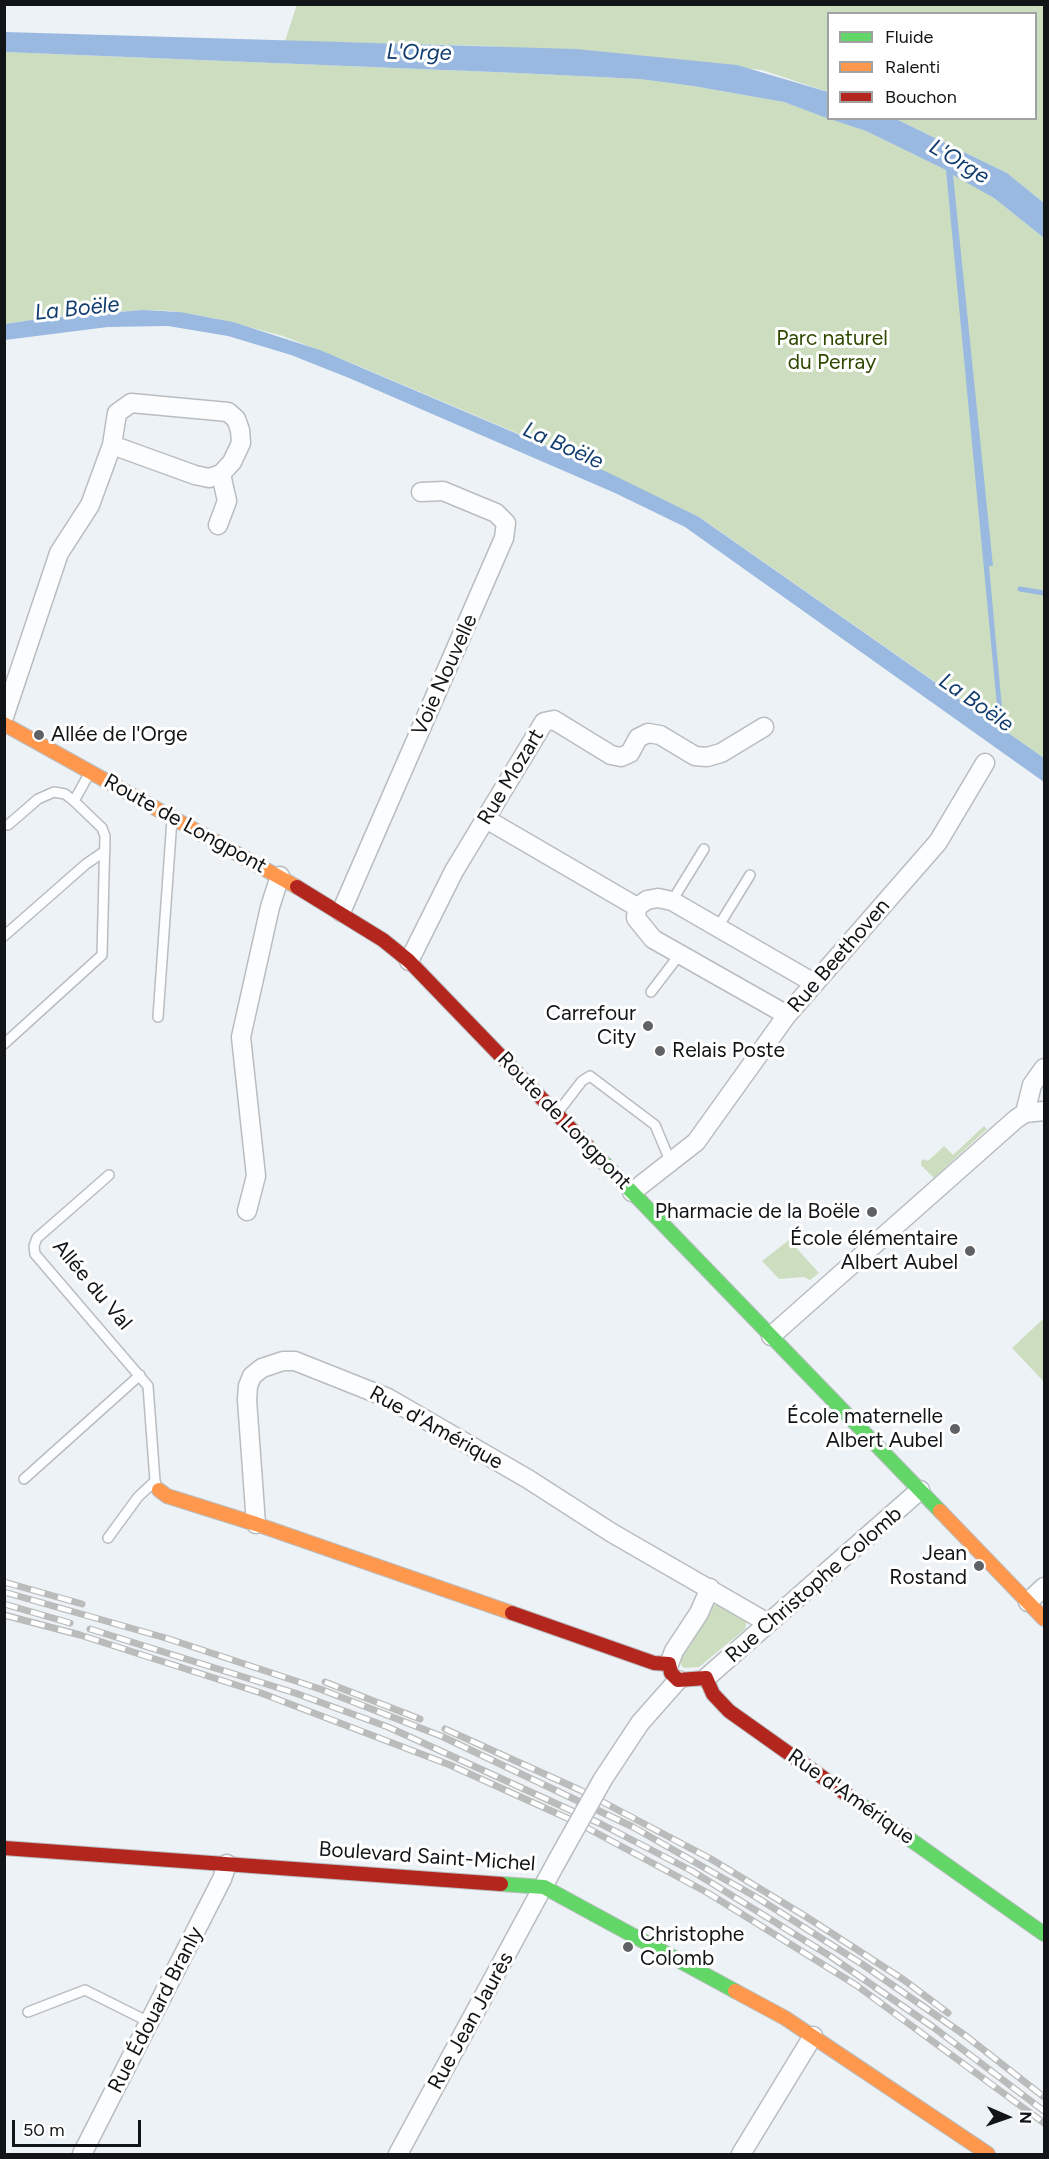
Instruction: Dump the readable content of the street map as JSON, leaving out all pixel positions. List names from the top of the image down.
{
  "streets": {
    "street": [
      "Voie Nouvelle",
      "Rue Mozart",
      "Route de Longpont",
      "Rue Beethoven",
      "Rue d'Amérique",
      "Rue Christophe Colomb",
      "Boulevard Saint-Michel",
      "Rue Édouard Branly",
      "Rue Jean Jaurès"
    ],
    "lane": ["Allée du Val"]
  },
  "crossings": [
    ["Voie Nouvelle", "Route de Longpont"],
    ["Rue Mozart", "Route de Longpont"],
    ["Route de Longpont", "Rue Beethoven"],
    ["Route de Longpont", "Rue Christophe Colomb"],
    ["Rue d'Amérique", "Rue Christophe Colomb"],
    ["Boulevard Saint-Michel", "Rue Édouard Branly"],
    ["Boulevard Saint-Michel", "Rue Jean Jaurès"]
  ],
  "water": ["L'Orge", "La Boële"],
  "parks": ["Parc naturel du Perray"],
  "places": [
    "Allée de l'Orge",
    "Carrefour City",
    "Relais Poste",
    "Pharmacie de la Boële",
    "École élémentaire Albert Aubel",
    "École maternelle Albert Aubel",
    "Jean Rostand",
    "Christophe Colomb"
  ],
  "legend": ["Fluide", "Ralenti", "Bouchon"],
  "scale_bar": "50 m",
  "north": "right"
}
